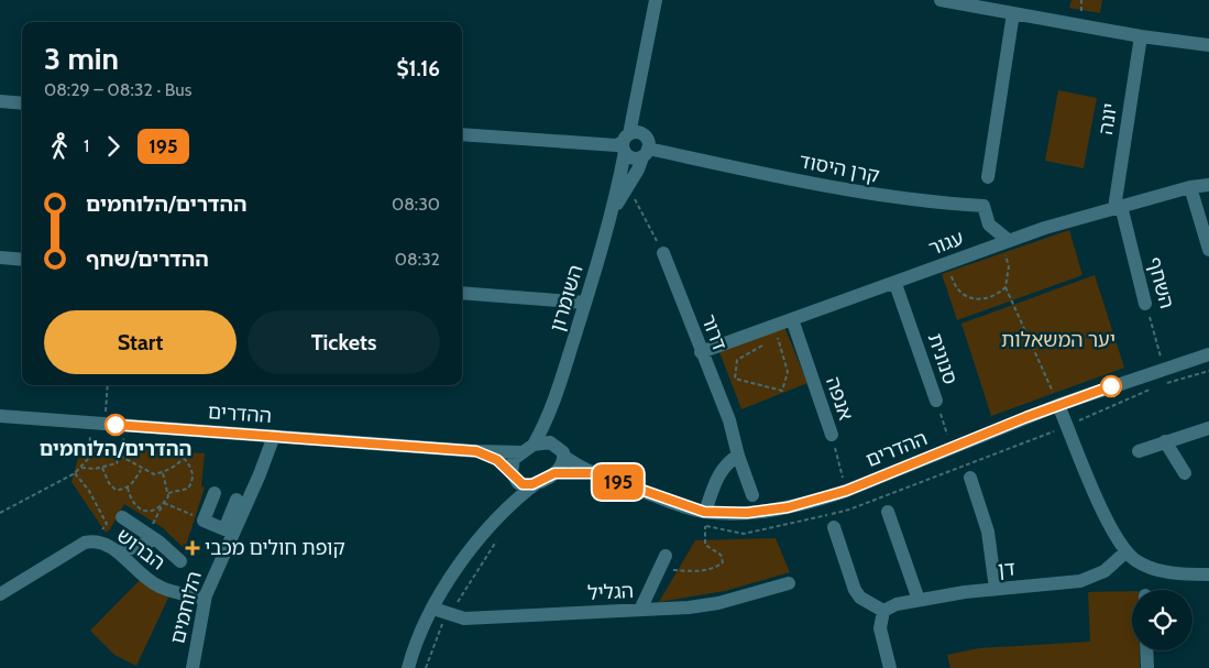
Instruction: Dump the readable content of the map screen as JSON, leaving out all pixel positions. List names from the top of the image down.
{
  "streets": {
    "street": [
      "יונה",
      "קרן היסוד",
      "עגור",
      "השחף",
      "השומרון",
      "דרור",
      "סנונית",
      "אנפה",
      "ההדרים",
      "הברוש",
      "דן",
      "הגליל",
      "הלוחמים"
    ]
  },
  "crossings": [
    ["יונה", "עגור"],
    ["יונה", "השחף"],
    ["קרן היסוד", "עגור"],
    ["קרן היסוד", "השומרון"],
    ["עגור", "השחף"],
    ["עגור", "דרור"],
    ["עגור", "סנונית"],
    ["עגור", "אנפה"],
    ["השחף", "ההדרים"],
    ["השומרון", "ההדרים"],
    ["סנונית", "ההדרים"],
    ["אנפה", "ההדרים"],
    ["ההדרים", "הלוחמים"],
    ["הברוש", "הלוחמים"]
  ],
  "parks": ["יער המשאלות"],
  "places": {
    "other": ["ההדרים/הלוחמים"],
    "health": ["קופת חולים מכבי"]
  },
  "lines": ["bus line 195"],
  "page": {
    "on_map": "195",
    "heading": ["3 min", "08:29 – 08:32 · Bus", "$1.16"],
    "legs": ["1", "195"],
    "list": [
      {
        "name": "ההדרים/הלוחמים",
        "value": "08:30"
      },
      {
        "name": "ההדרים/שחף",
        "value": "08:32"
      }
    ],
    "buttons": ["Start", "Tickets"]
  }
}
